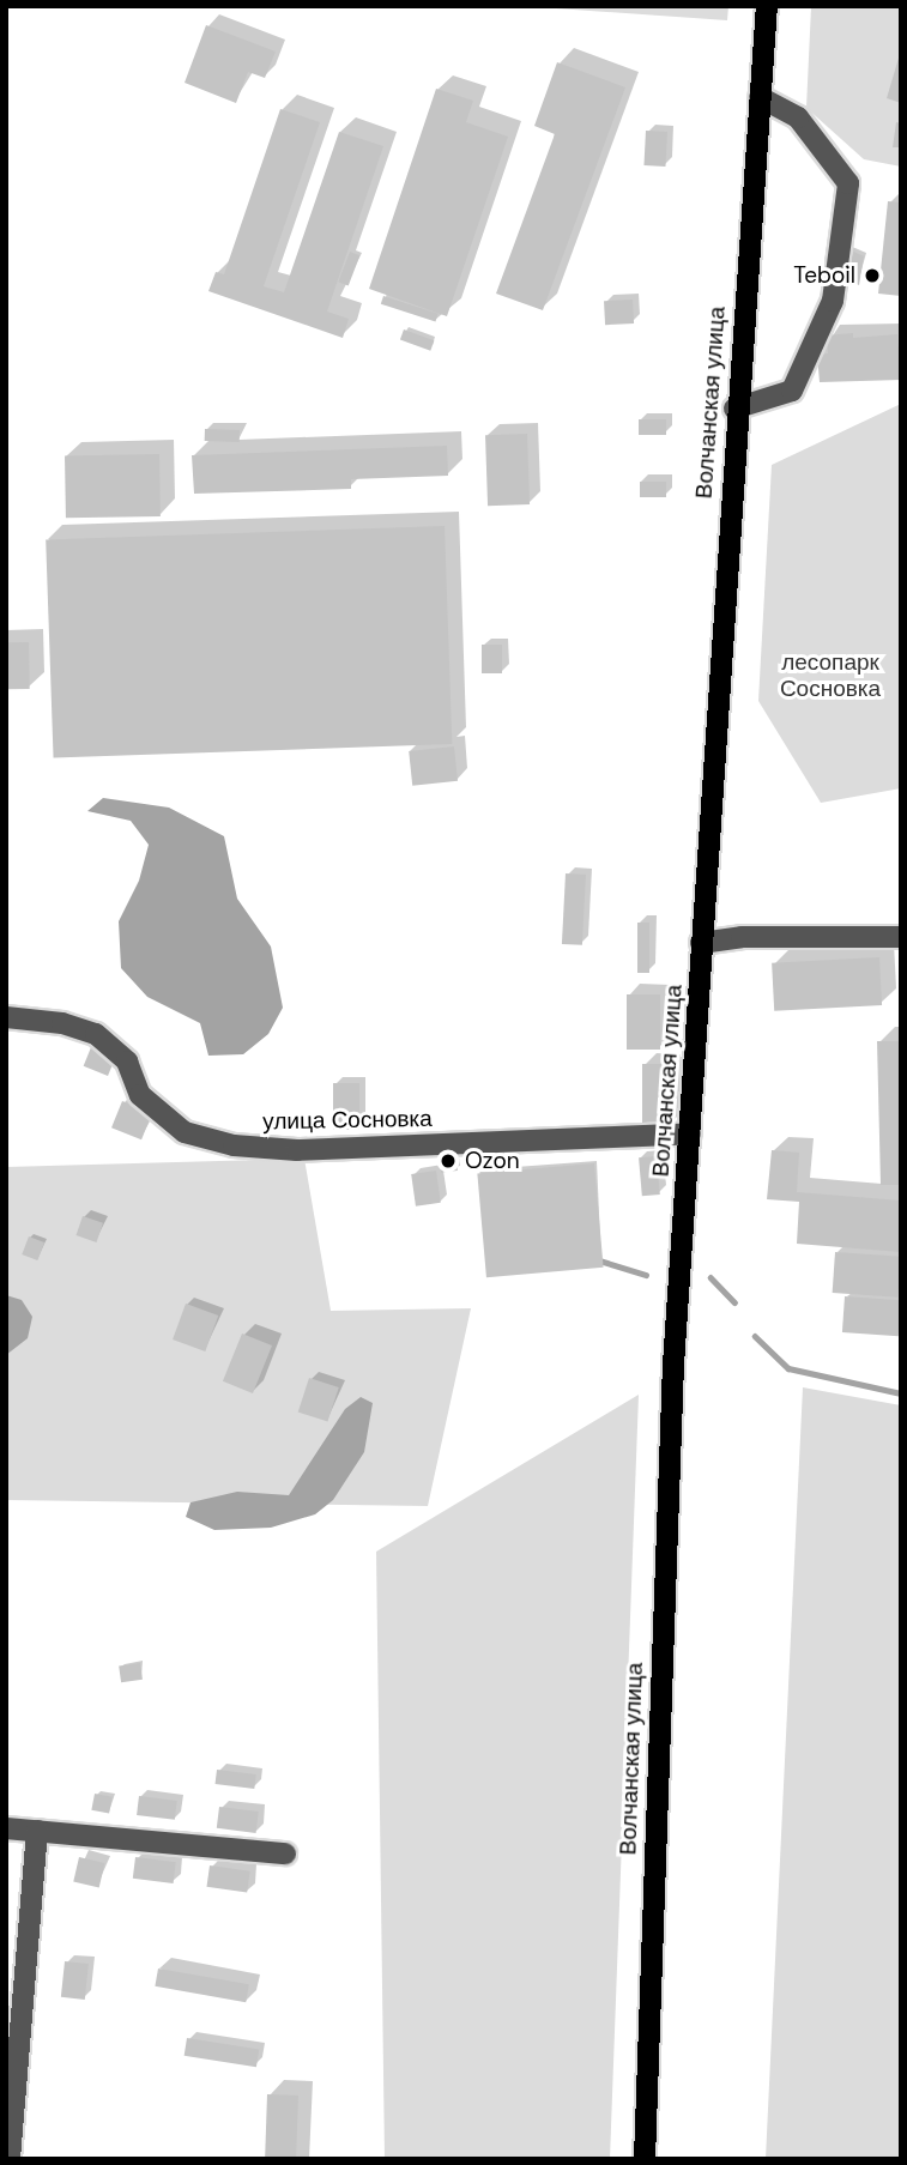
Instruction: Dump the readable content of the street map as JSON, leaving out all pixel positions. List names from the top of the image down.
{
  "streets": {
    "main road": ["Волчанская улица"],
    "street": ["улица Сосновка"]
  },
  "crossings": [
    ["Волчанская улица", "улица Сосновка"]
  ],
  "parks": ["лесопарк Сосновка"],
  "places": ["Teboil", "Ozon"]
}
